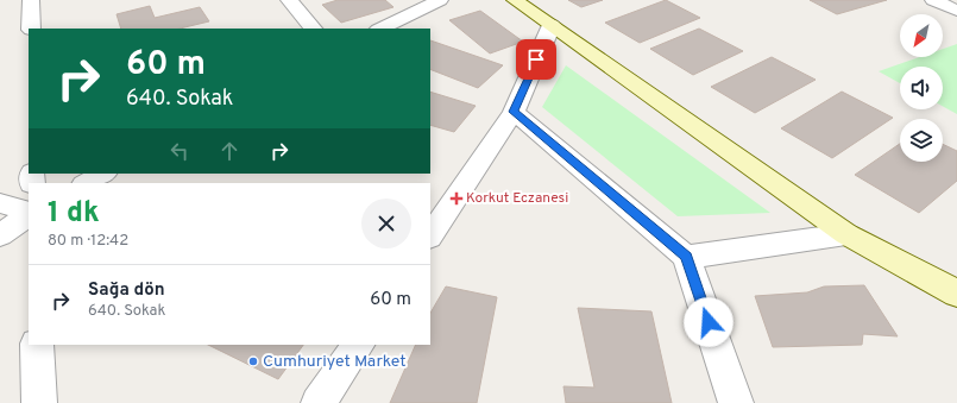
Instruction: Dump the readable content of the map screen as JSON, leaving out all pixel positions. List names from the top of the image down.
{
  "places": {
    "health": ["Korkut Eczanesi"],
    "other": ["Cumhuriyet Market"]
  },
  "north": "bottom left",
  "page": {
    "turn": ["60 m", "640. Sokak"],
    "heading": ["1 dk", "80 m · 12:42"],
    "list": [
      {
        "name": "Sağa dön",
        "note": "640. Sokak",
        "value": "60 m"
      }
    ]
  }
}
